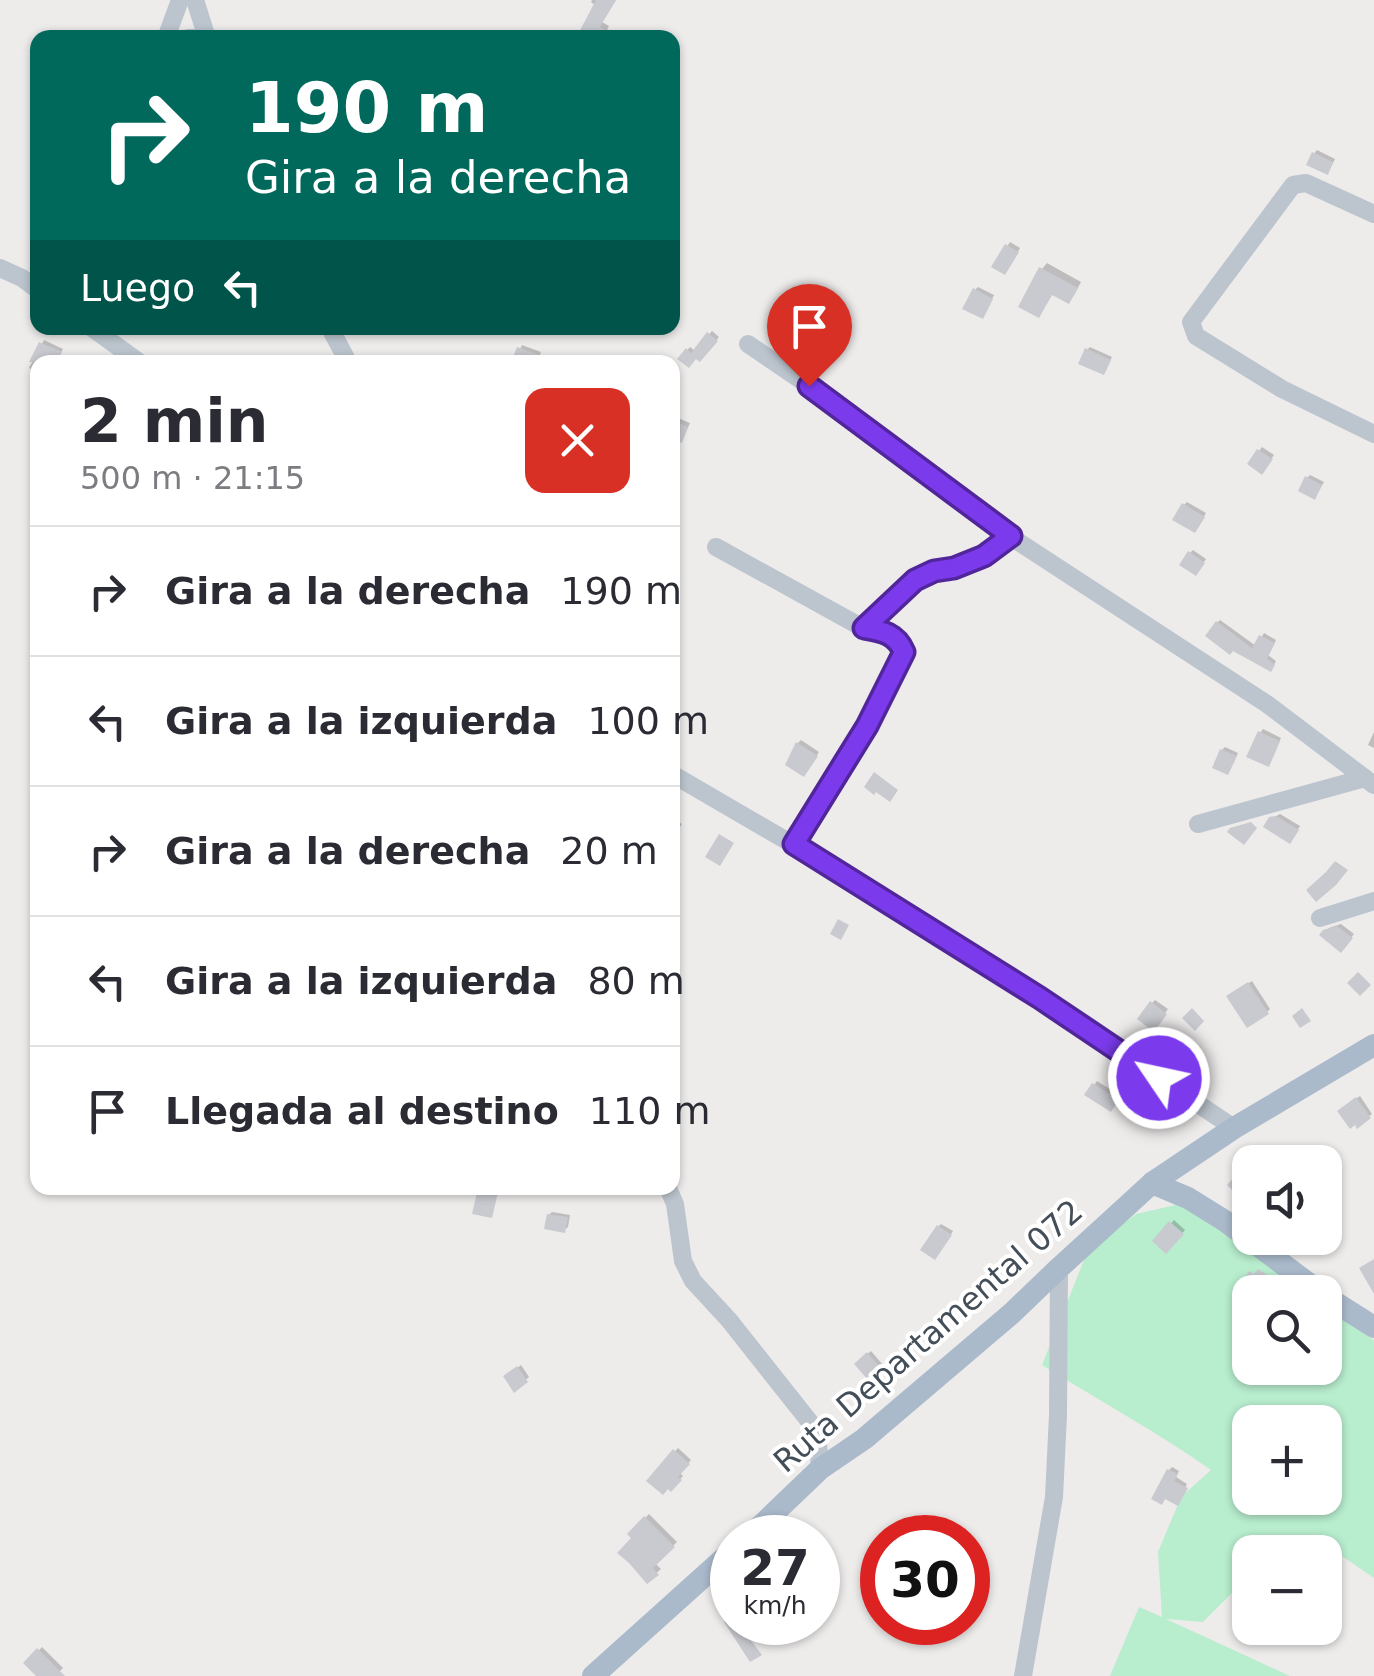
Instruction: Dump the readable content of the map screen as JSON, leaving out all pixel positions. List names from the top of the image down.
{
  "streets": {
    "main road": ["Ruta Departamental 072"]
  },
  "page": {
    "turn": ["190 m", "Gira a la derecha"],
    "then": "Luego",
    "heading": ["2 min", "500 m · 21:15"],
    "list": [
      {
        "name": "Gira a la derecha",
        "value": "190 m"
      },
      {
        "name": "Gira a la izquierda",
        "value": "100 m"
      },
      {
        "name": "Gira a la derecha",
        "value": "20 m"
      },
      {
        "name": "Gira a la izquierda",
        "value": "80 m"
      },
      {
        "name": "Llegada al destino",
        "value": "110 m"
      }
    ],
    "map_buttons": ["+", "−"],
    "speed": "27 km/h",
    "limit": "30"
  }
}
